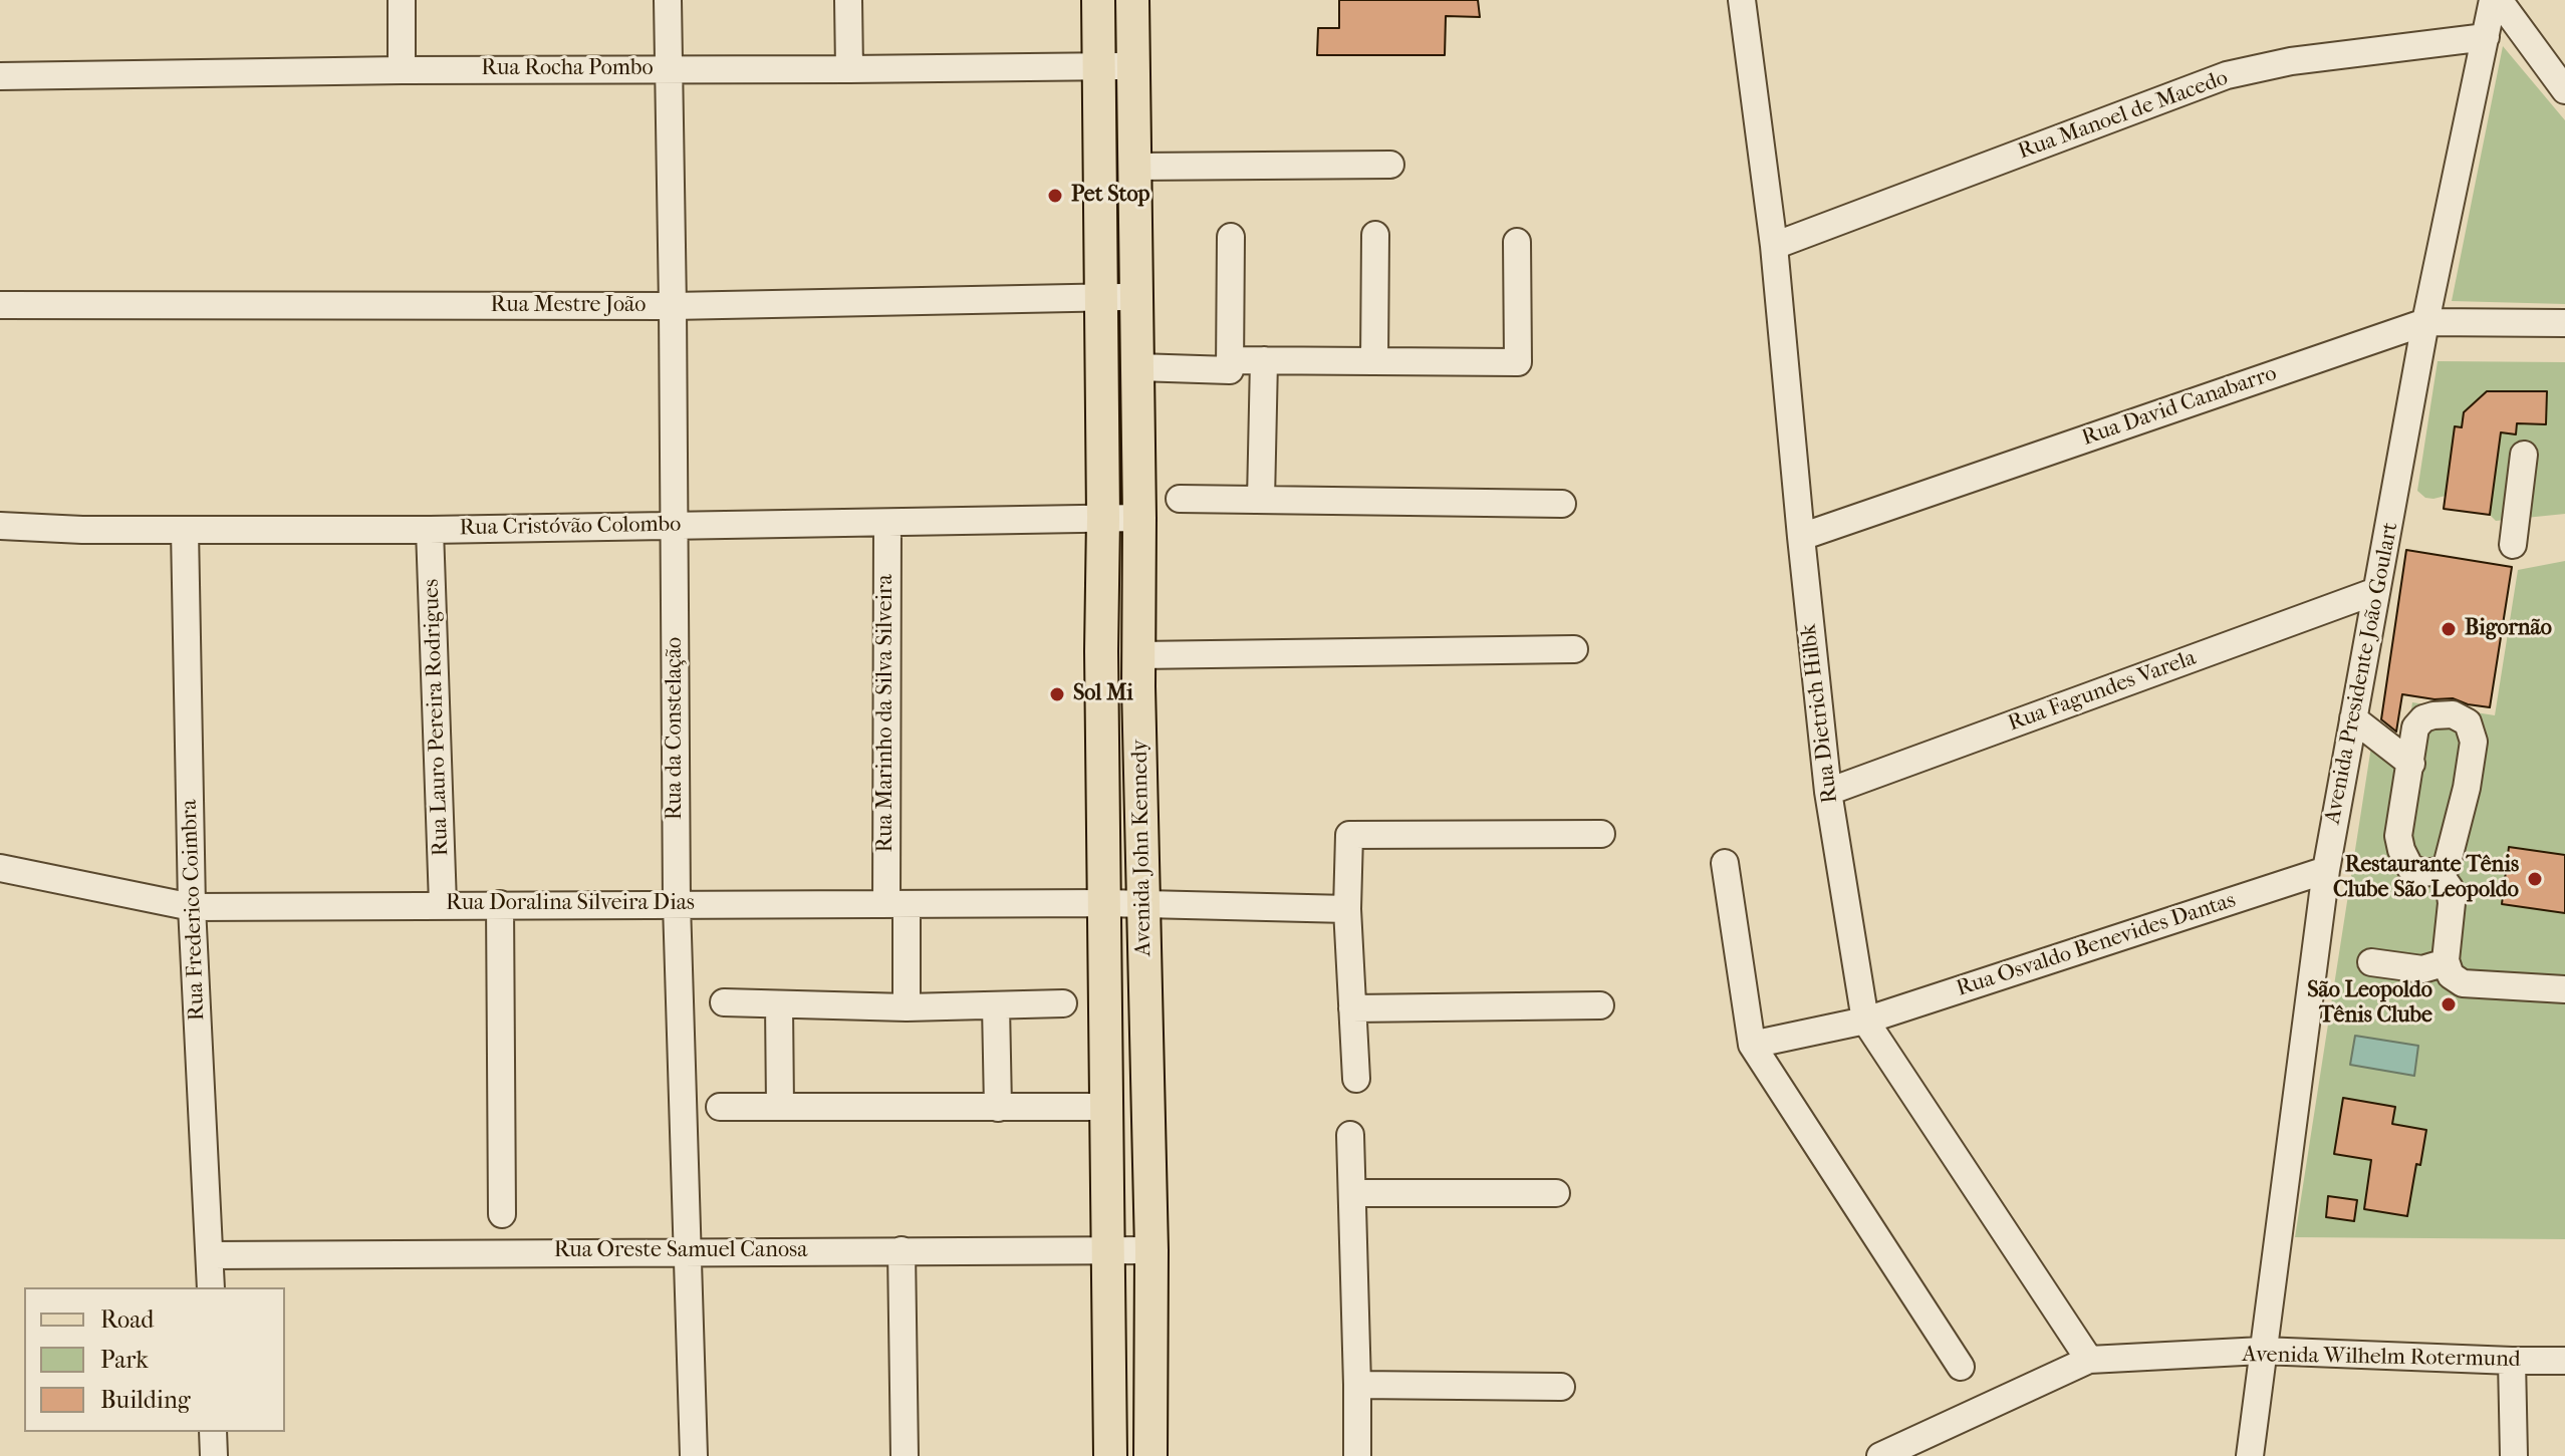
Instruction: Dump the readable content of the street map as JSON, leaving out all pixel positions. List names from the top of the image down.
{
  "streets": {
    "main road": ["Avenida John Kennedy"],
    "street": [
      "Rua Rocha Pombo",
      "Rua Manoel de Macedo",
      "Rua Mestre João",
      "Rua David Canabarro",
      "Rua Cristóvão Colombo",
      "Avenida Presidente João Goulart",
      "Rua Fagundes Varela",
      "Rua Marinho da Silva Silveira",
      "Rua Dietrich Hilbk",
      "Rua Lauro Pereira Rodrigues",
      "Rua da Constelação",
      "Rua Doralina Silveira Dias",
      "Rua Frederico Coimbra",
      "Rua Osvaldo Benevides Dantas",
      "Rua Oreste Samuel Canosa",
      "Avenida Wilhelm Rotermund"
    ]
  },
  "crossings": [
    ["Rua Rocha Pombo", "Rua da Constelação"],
    ["Rua Rocha Pombo", "Avenida John Kennedy"],
    ["Rua Manoel de Macedo", "Avenida Presidente João Goulart"],
    ["Rua Manoel de Macedo", "Rua Dietrich Hilbk"],
    ["Rua Mestre João", "Rua da Constelação"],
    ["Rua Mestre João", "Avenida John Kennedy"],
    ["Rua David Canabarro", "Avenida Presidente João Goulart"],
    ["Rua David Canabarro", "Rua Dietrich Hilbk"],
    ["Rua Cristóvão Colombo", "Rua Marinho da Silva Silveira"],
    ["Rua Cristóvão Colombo", "Rua Lauro Pereira Rodrigues"],
    ["Rua Cristóvão Colombo", "Rua da Constelação"],
    ["Rua Cristóvão Colombo", "Avenida John Kennedy"],
    ["Rua Cristóvão Colombo", "Rua Frederico Coimbra"],
    ["Avenida Presidente João Goulart", "Rua Fagundes Varela"],
    ["Avenida Presidente João Goulart", "Rua Osvaldo Benevides Dantas"],
    ["Avenida Presidente João Goulart", "Avenida Wilhelm Rotermund"],
    ["Rua Fagundes Varela", "Rua Dietrich Hilbk"],
    ["Rua Marinho da Silva Silveira", "Rua Doralina Silveira Dias"],
    ["Rua Dietrich Hilbk", "Rua Osvaldo Benevides Dantas"],
    ["Rua Dietrich Hilbk", "Avenida Wilhelm Rotermund"],
    ["Rua Lauro Pereira Rodrigues", "Rua Doralina Silveira Dias"],
    ["Rua da Constelação", "Rua Doralina Silveira Dias"],
    ["Rua da Constelação", "Rua Oreste Samuel Canosa"],
    ["Avenida John Kennedy", "Rua Doralina Silveira Dias"],
    ["Avenida John Kennedy", "Rua Oreste Samuel Canosa"],
    ["Rua Doralina Silveira Dias", "Rua Frederico Coimbra"],
    ["Rua Frederico Coimbra", "Rua Oreste Samuel Canosa"]
  ],
  "places": [
    "Pet Stop",
    "Bigornão",
    "Sol Mi",
    "Restaurante Tênis Clube São Leopoldo",
    "São Leopoldo Tênis Clube"
  ],
  "legend": ["Road", "Park", "Building"]
}
